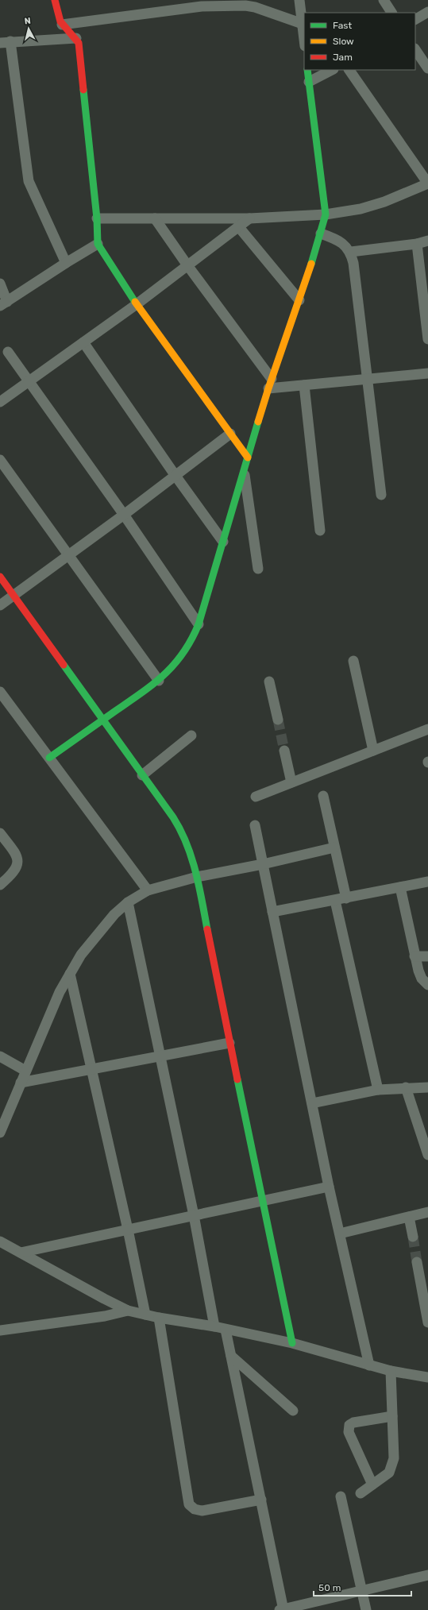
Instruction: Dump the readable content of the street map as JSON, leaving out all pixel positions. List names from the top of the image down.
{
  "legend": ["Fast", "Slow", "Jam"],
  "scale_bar": "50 m",
  "north": "top"
}
